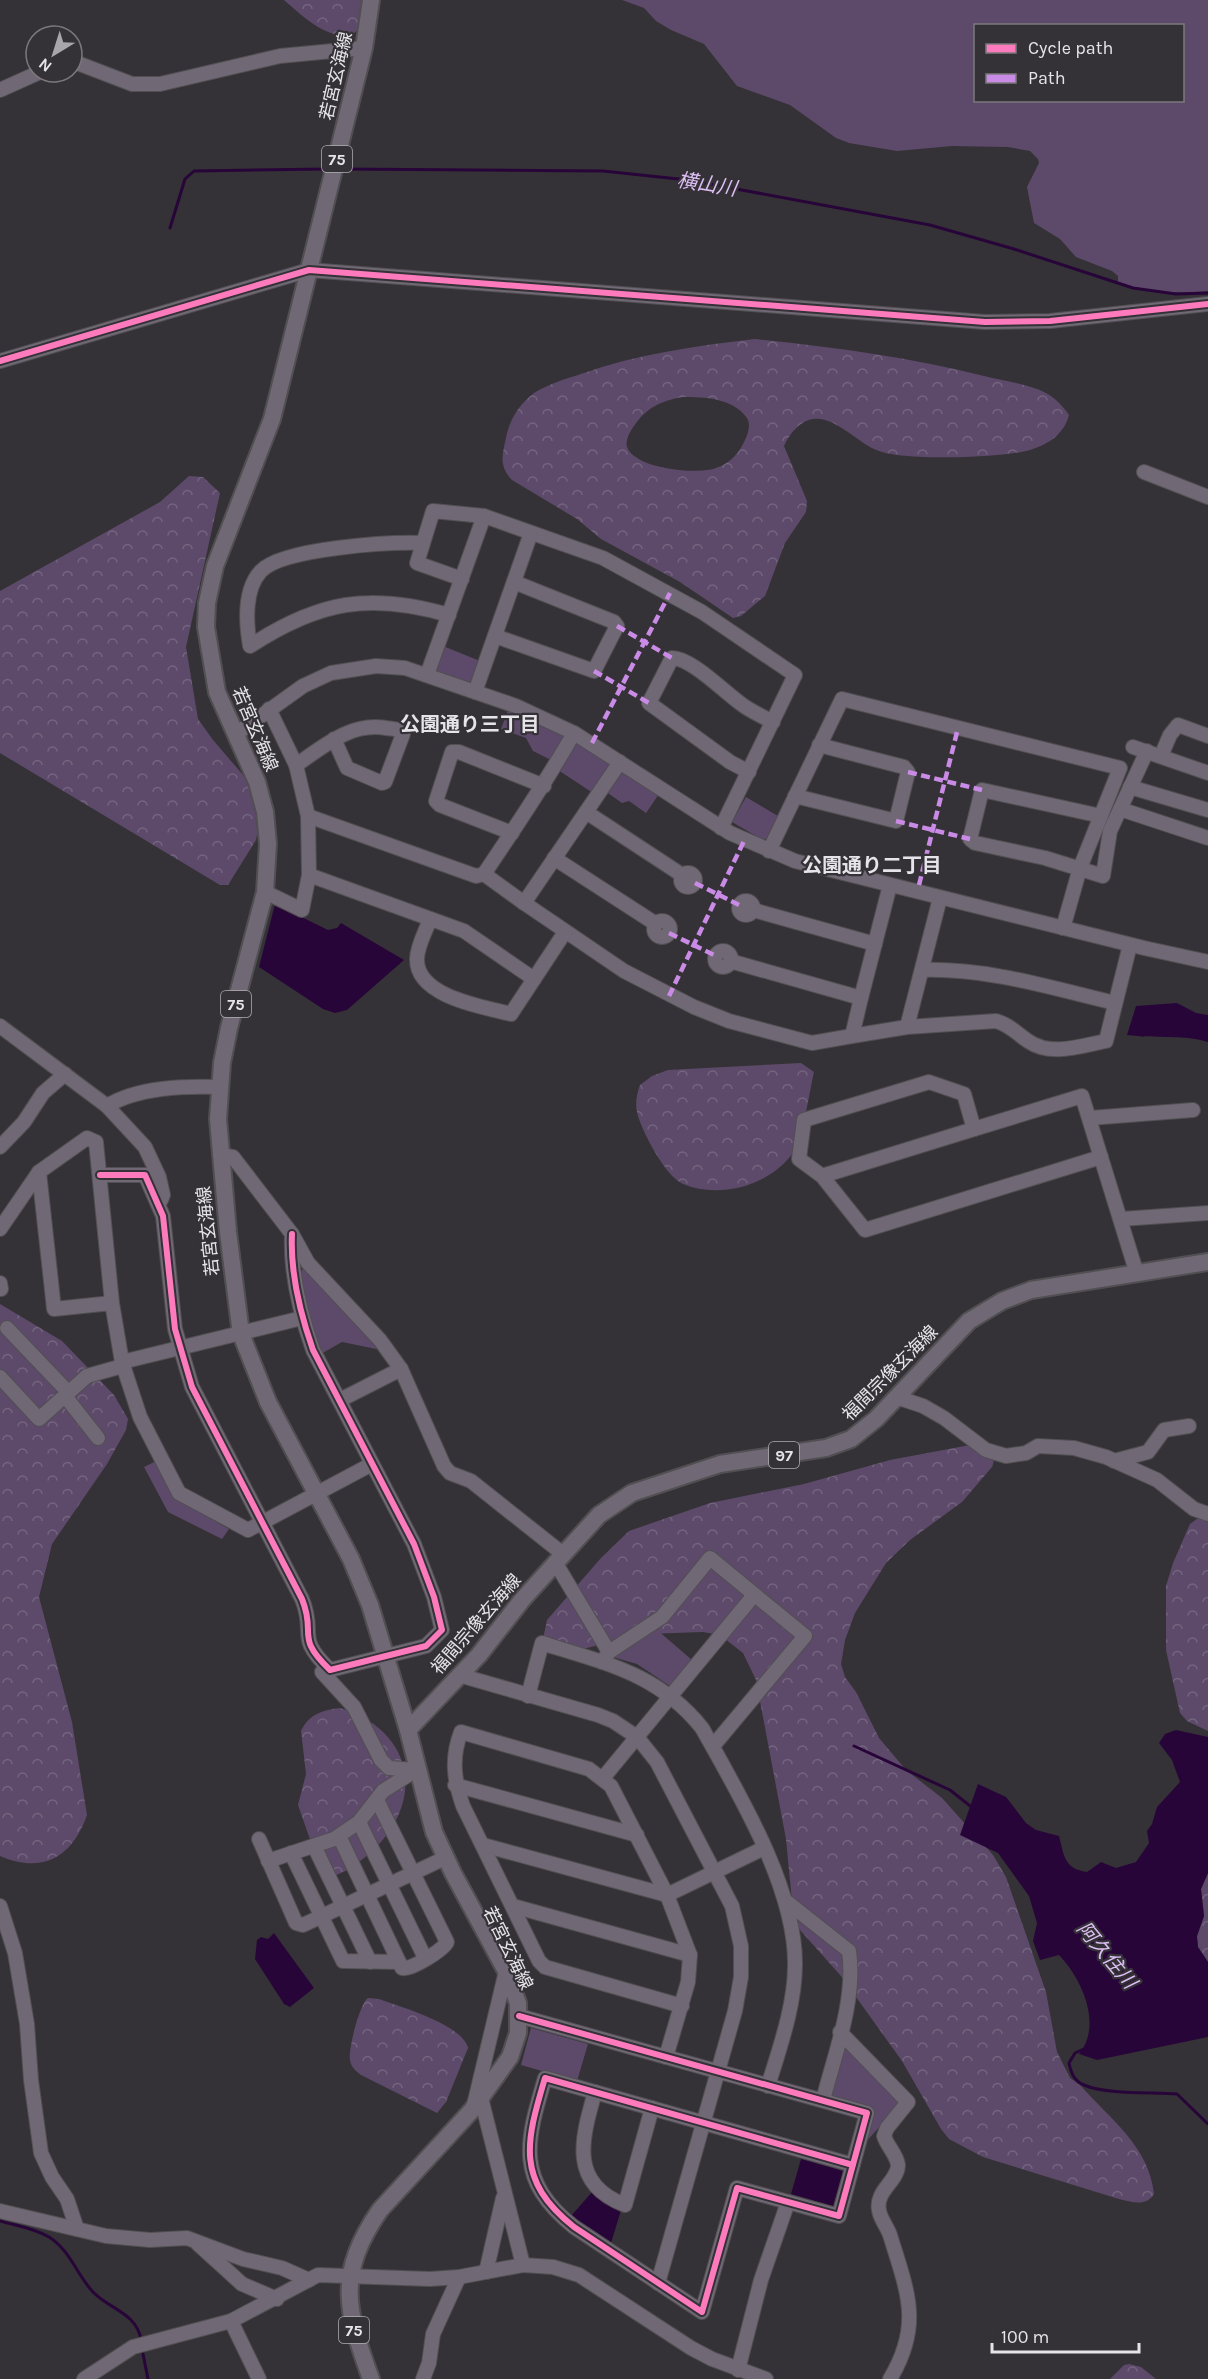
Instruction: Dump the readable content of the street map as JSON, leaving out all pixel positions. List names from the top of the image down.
{
  "streets": {
    "main road": [
      "若宮玄海線",
      "75",
      "福間宗像玄海線",
      "97"
    ]
  },
  "crossings": [
    ["若宮玄海線", "福間宗像玄海線"]
  ],
  "districts": ["公園通り三丁目", "公園通り二丁目"],
  "water": ["横山川", "阿久住川"],
  "legend": ["Cycle path", "Path"],
  "scale_bar": "100 m",
  "north": "bottom left"
}
